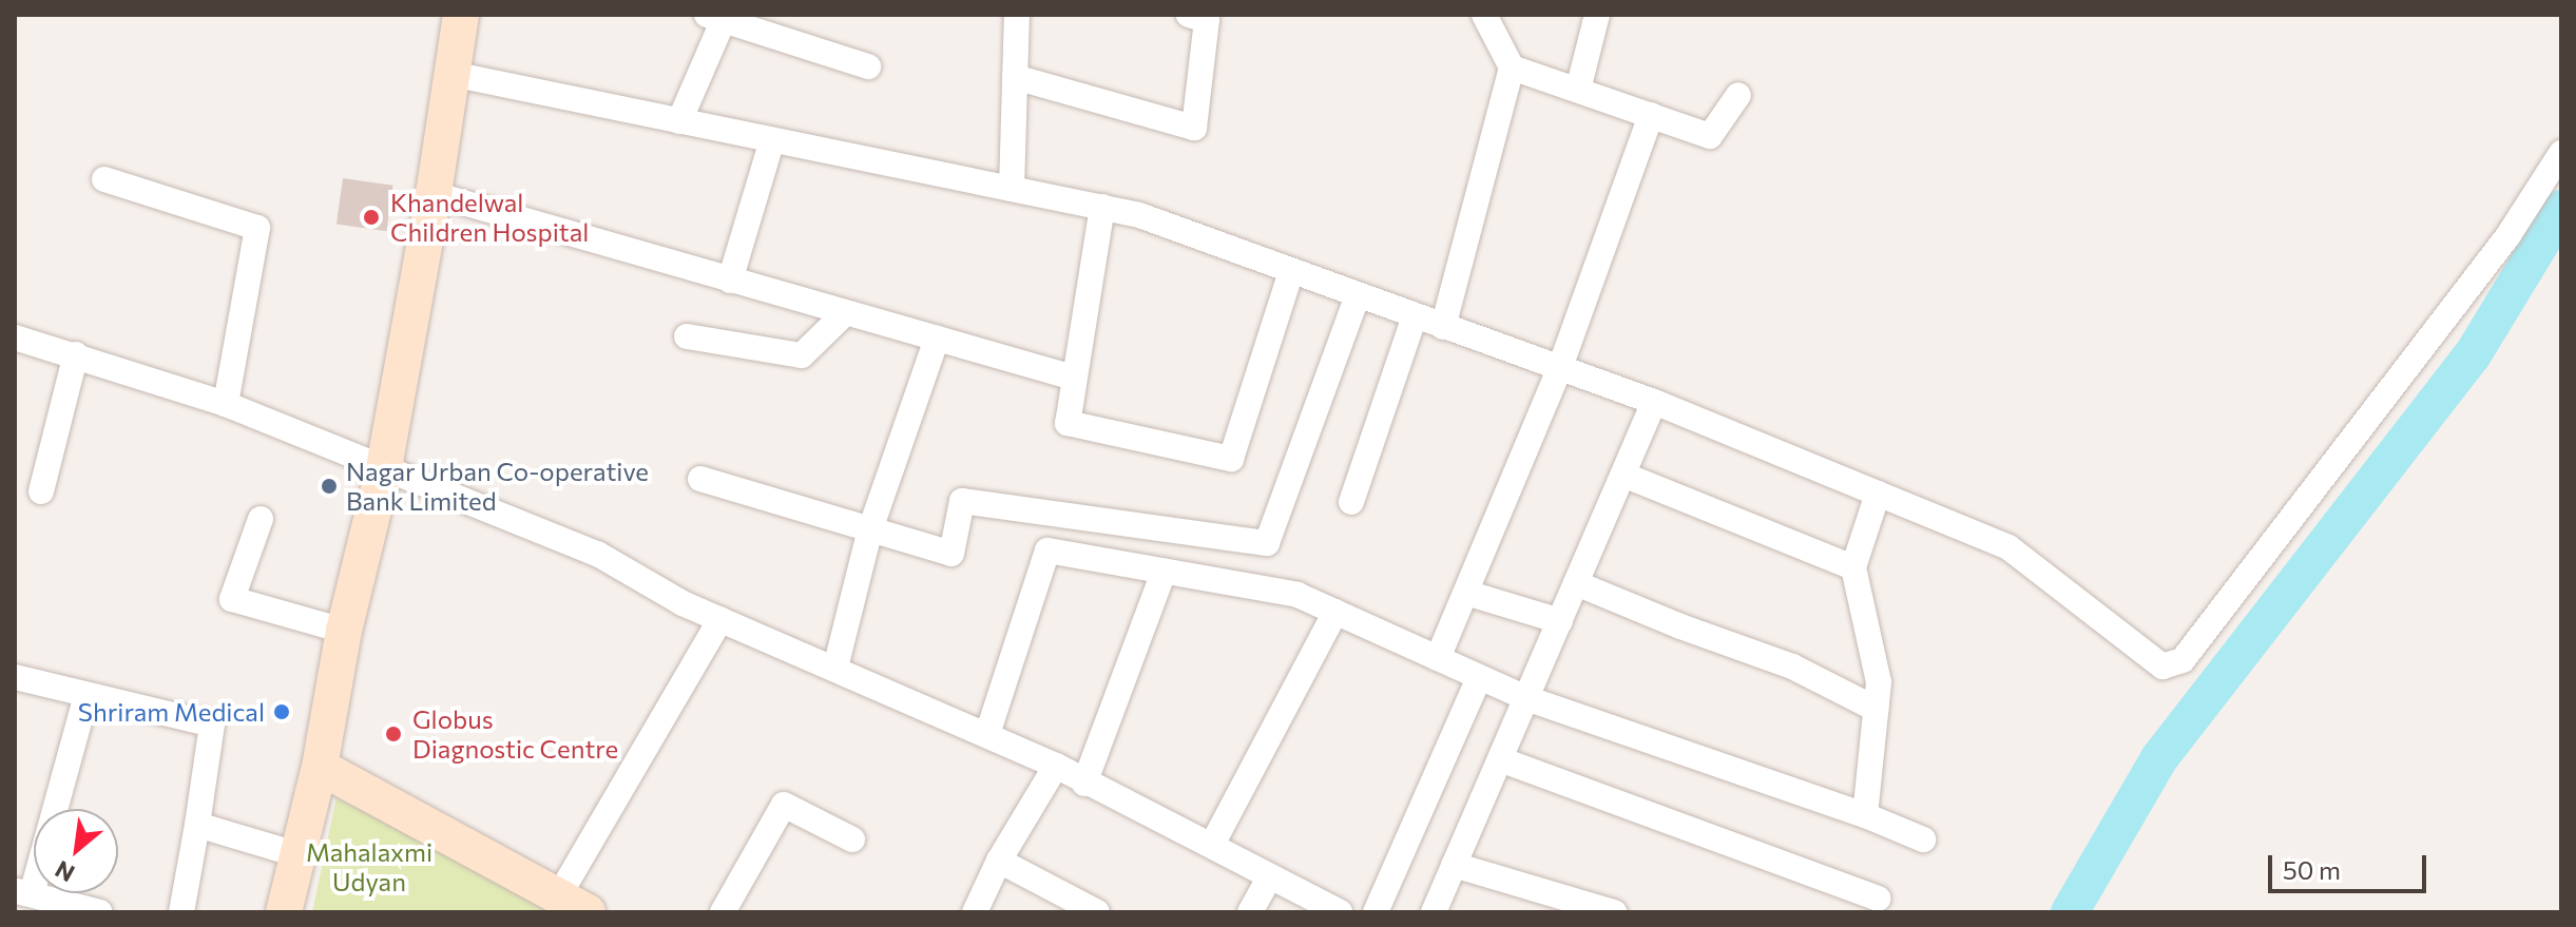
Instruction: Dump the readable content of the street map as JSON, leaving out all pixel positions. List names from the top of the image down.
{
  "parks": ["Mahalaxmi Udyan"],
  "places": [
    "Khandelwal Children Hospital",
    "Nagar Urban Co-operative Bank Limited",
    "Shriram Medical",
    "Globus Diagnostic Centre"
  ],
  "scale_bar": "50 m",
  "north": "bottom left"
}
